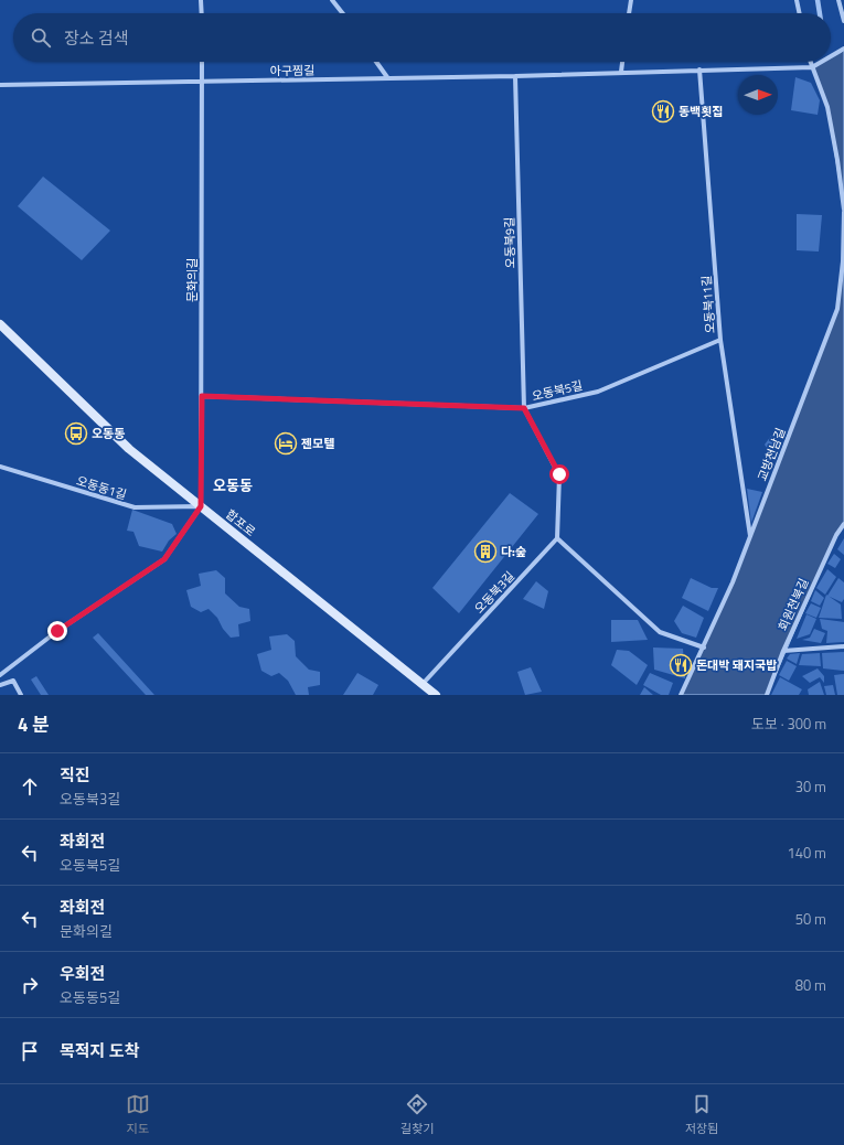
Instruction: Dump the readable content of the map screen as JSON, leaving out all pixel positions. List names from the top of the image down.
{
  "streets": {
    "main road": ["합포로"],
    "street": [
      "아구찜길",
      "오동북9길",
      "문화의길",
      "오동북11길",
      "오동북5길",
      "교방천남길",
      "오동동1길",
      "오동북3길",
      "회원천북길"
    ]
  },
  "crossings": [
    ["아구찜길", "오동북9길"],
    ["아구찜길", "문화의길"],
    ["아구찜길", "오동북11길"],
    ["아구찜길", "교방천남길"],
    ["오동북9길", "오동북5길"],
    ["문화의길", "오동북5길"],
    ["문화의길", "오동동1길"],
    ["문화의길", "합포로"],
    ["오동북11길", "오동북5길"],
    ["오동북11길", "교방천남길"],
    ["오동동1길", "합포로"],
    ["합포로", "오동북3길"]
  ],
  "districts": ["오동동"],
  "places": {
    "restaurant": ["동백횟집", "돈대박 돼지국밥"],
    "bus stop": ["오동동"],
    "hotel": ["젠모텔"],
    "building": ["다:숲"]
  },
  "north": "right",
  "page": {
    "search": "장소 검색",
    "heading": ["4 분", "도보 · 300 m"],
    "list": [
      ["직진", "오동북3길", "30 m"],
      ["좌회전", "오동북5길", "140 m"],
      ["좌회전", "문화의길", "50 m"],
      ["우회전", "오동동5길", "80 m"],
      "목적지 도착"
    ],
    "nav": ["지도", "길찾기", "저장됨"]
  }
}
